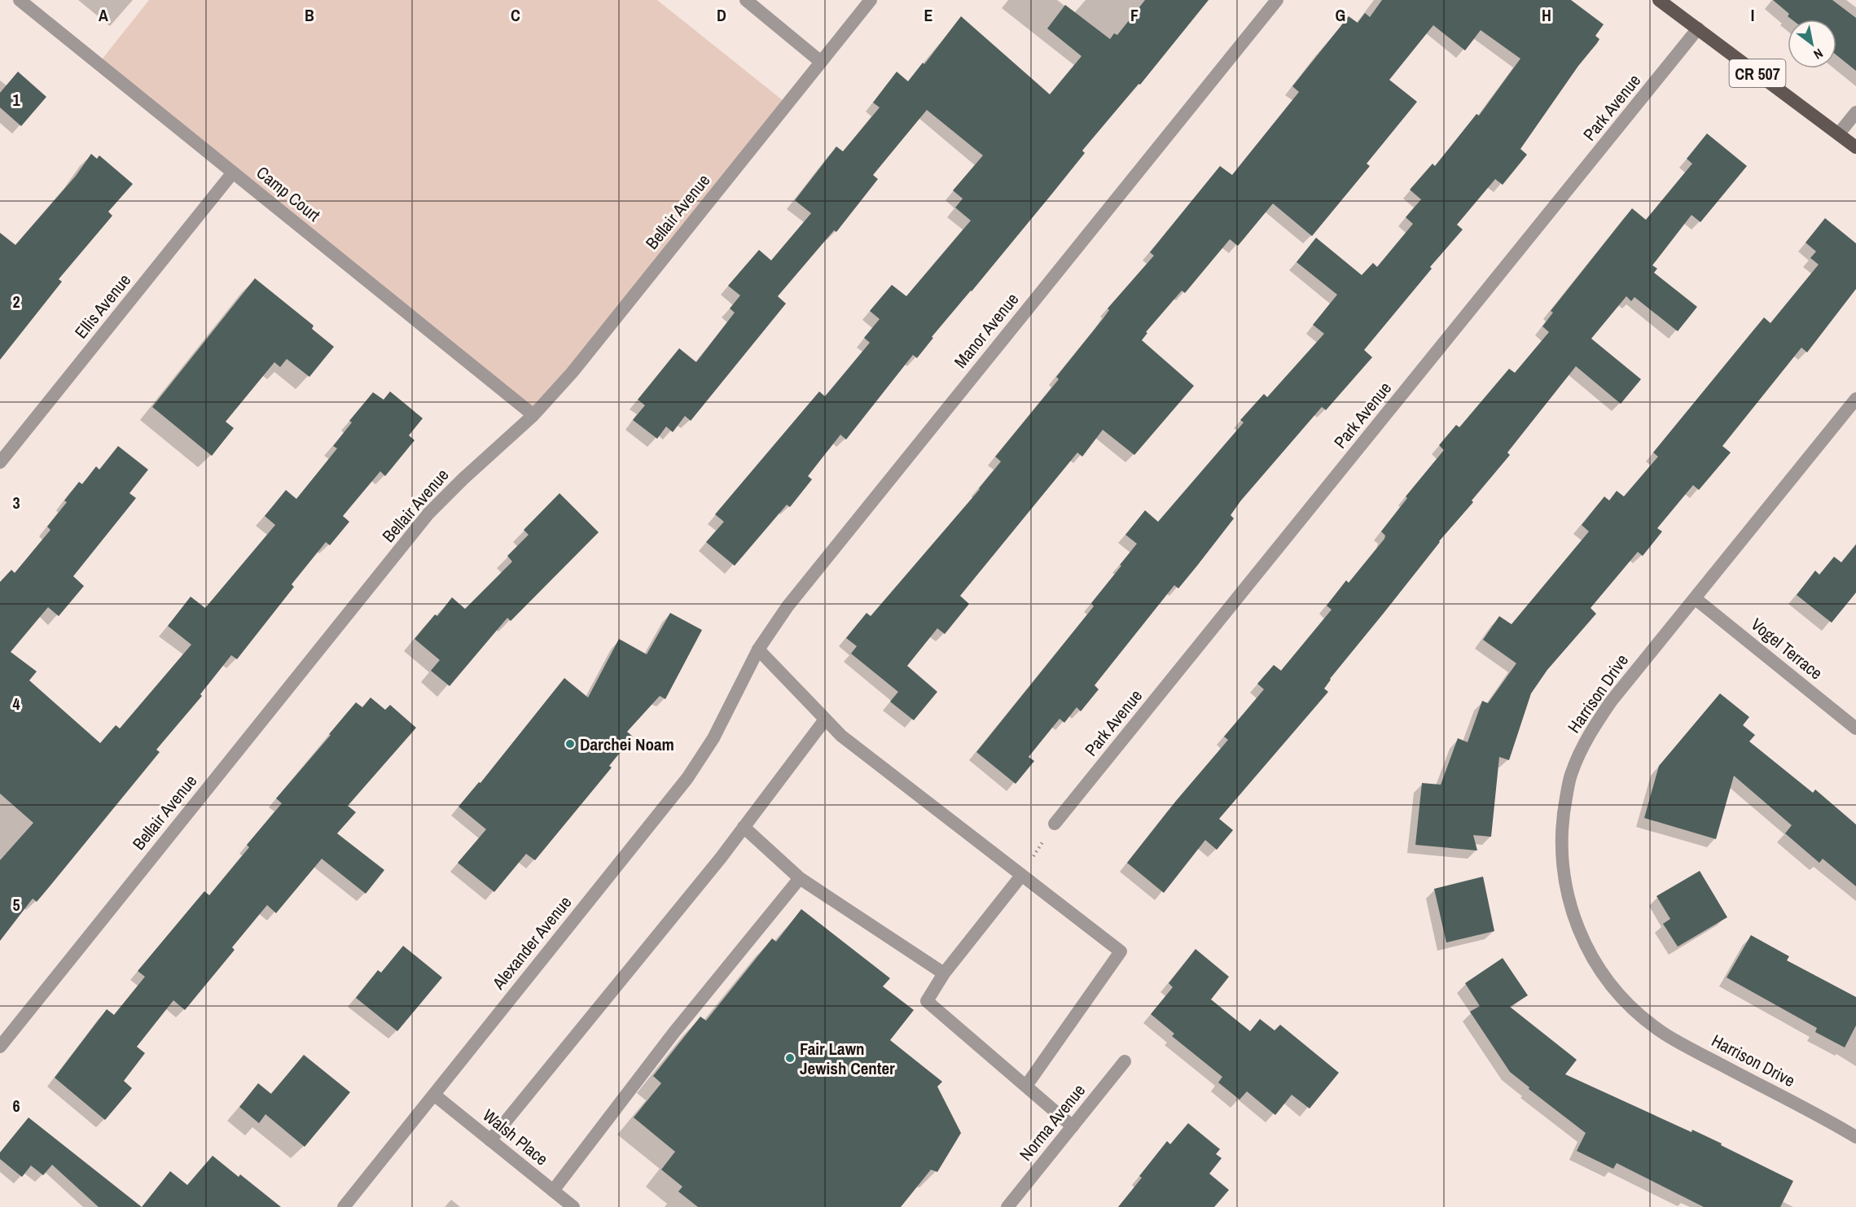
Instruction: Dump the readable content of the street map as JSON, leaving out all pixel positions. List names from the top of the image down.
{
  "streets": {
    "main road": ["CR 507"],
    "street": [
      "Park Avenue",
      "Camp Court",
      "Bellair Avenue",
      "Ellis Avenue",
      "Manor Avenue",
      "Vogel Terrace",
      "Harrison Drive",
      "Alexander Avenue",
      "Norma Avenue",
      "Walsh Place"
    ]
  },
  "crossings": [
    ["CR 507", "Park Avenue"],
    ["Camp Court", "Bellair Avenue"],
    ["Camp Court", "Ellis Avenue"],
    ["Manor Avenue", "Alexander Avenue"],
    ["Vogel Terrace", "Harrison Drive"],
    ["Alexander Avenue", "Walsh Place"]
  ],
  "places": ["Darchei Noam", "Fair Lawn Jewish Center"],
  "north": "bottom right",
  "grid": {
    "columns": [
      "A",
      "B",
      "C",
      "D",
      "E",
      "F",
      "G",
      "H",
      "I"
    ],
    "rows": [
      "1",
      "2",
      "3",
      "4",
      "5",
      "6"
    ]
  }
}
